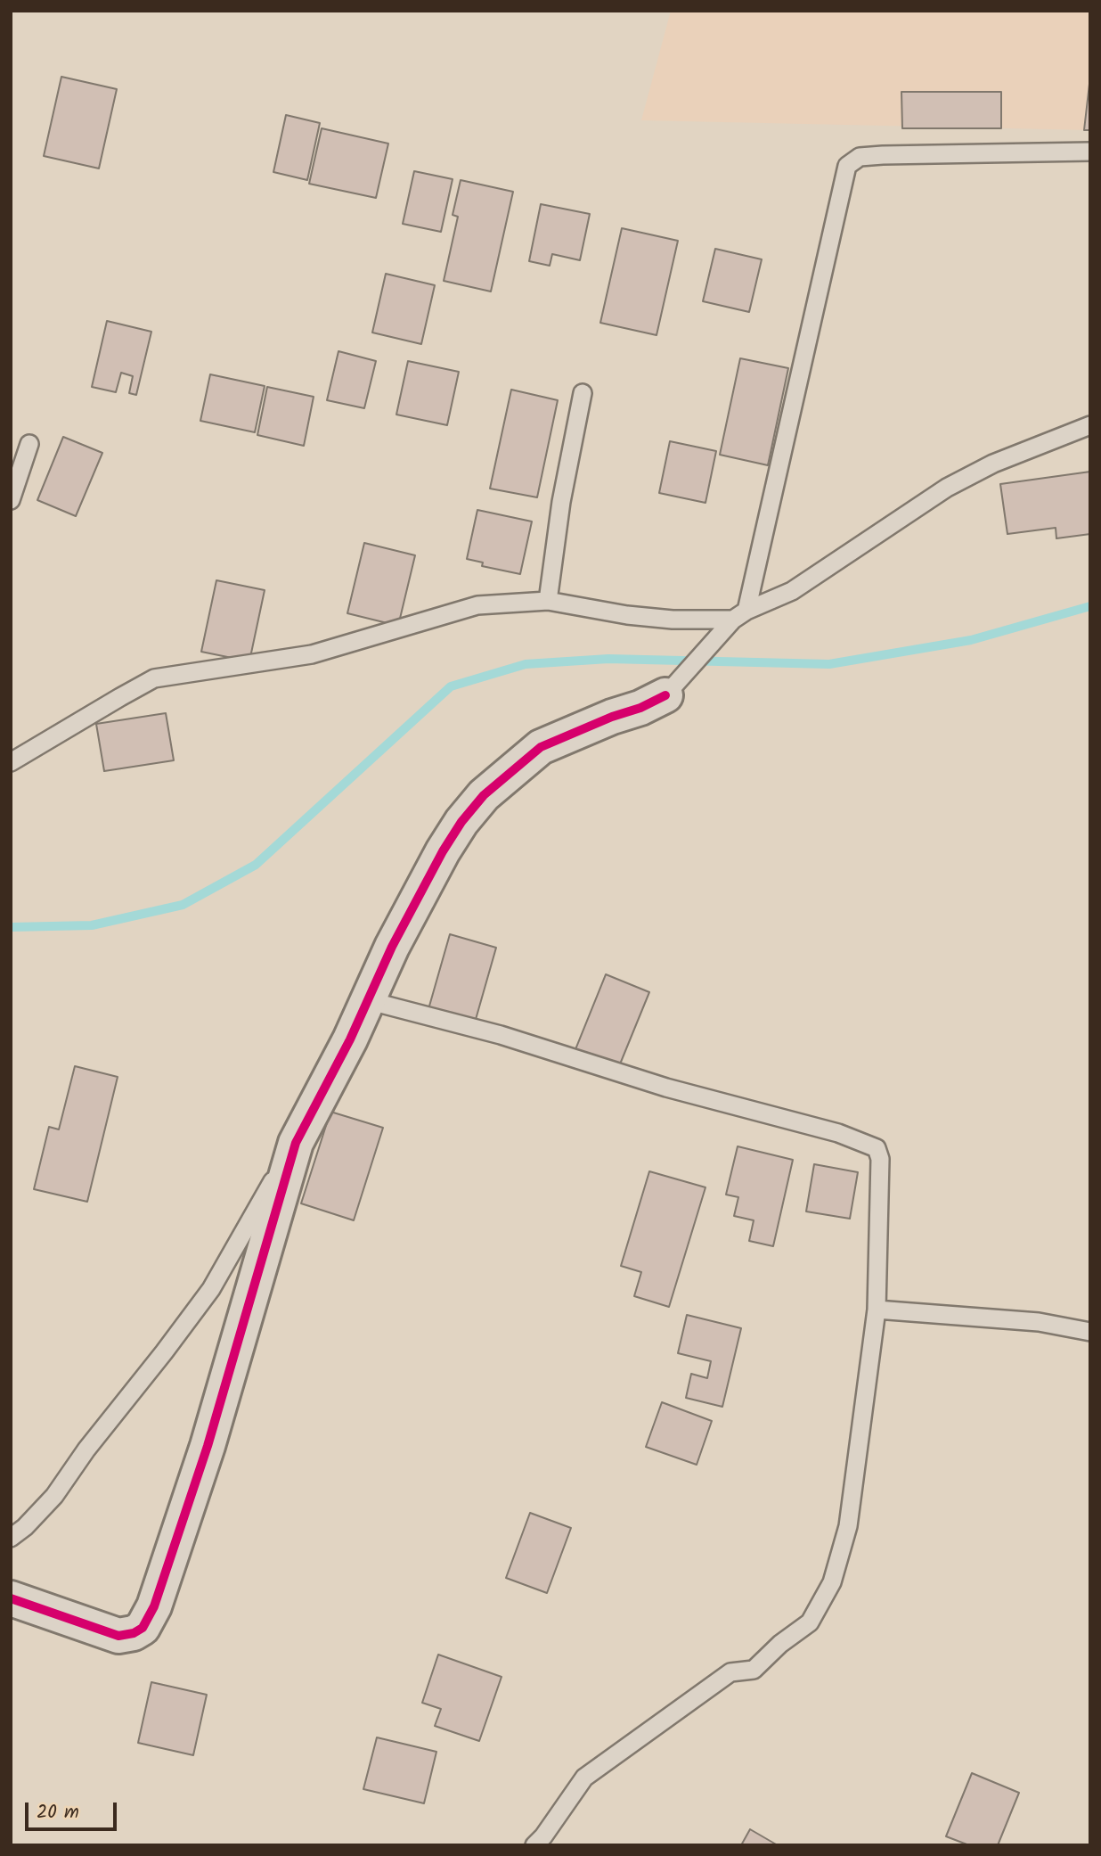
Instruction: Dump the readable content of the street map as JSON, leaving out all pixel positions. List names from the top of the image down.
{
  "scale_bar": "20 m"
}
